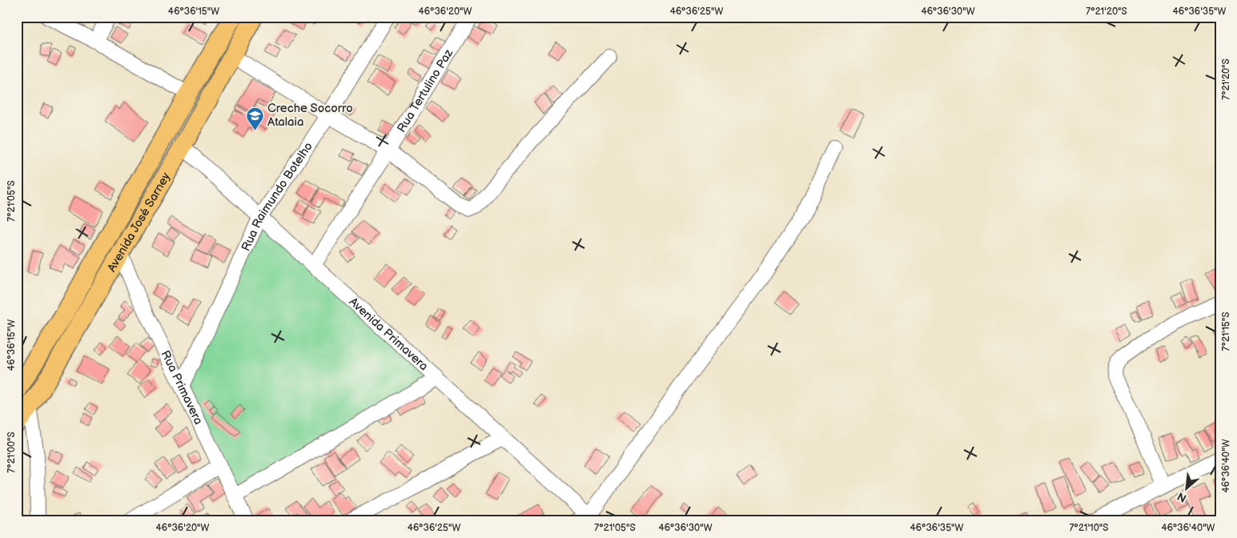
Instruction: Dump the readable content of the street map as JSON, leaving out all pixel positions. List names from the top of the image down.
{
  "streets": {
    "main road": ["Avenida José Sarney"],
    "street": [
      "Rua Tertulino Paz",
      "Rua Raimundo Botelho",
      "Avenida Primavera",
      "Rua Primavera"
    ]
  },
  "crossings": [
    ["Rua Tertulino Paz", "Avenida Primavera"],
    ["Rua Raimundo Botelho", "Avenida Primavera"],
    ["Rua Raimundo Botelho", "Rua Primavera"],
    ["Avenida José Sarney", "Avenida Primavera"],
    ["Avenida José Sarney", "Rua Primavera"]
  ],
  "places": {
    "school or university": ["Creche Socorro Atalaia"]
  },
  "north": "bottom left",
  "coordinates": [
    "46°36'15\"W",
    "46°36'20\"W",
    "46°36'25\"W",
    "46°36'30\"W",
    "7°21'20\"S",
    "46°36'35\"W",
    "7°21'05\"S",
    "7°21'15\"S",
    "7°21'00\"S",
    "46°36'40\"W",
    "7°21'10\"S"
  ]
}
